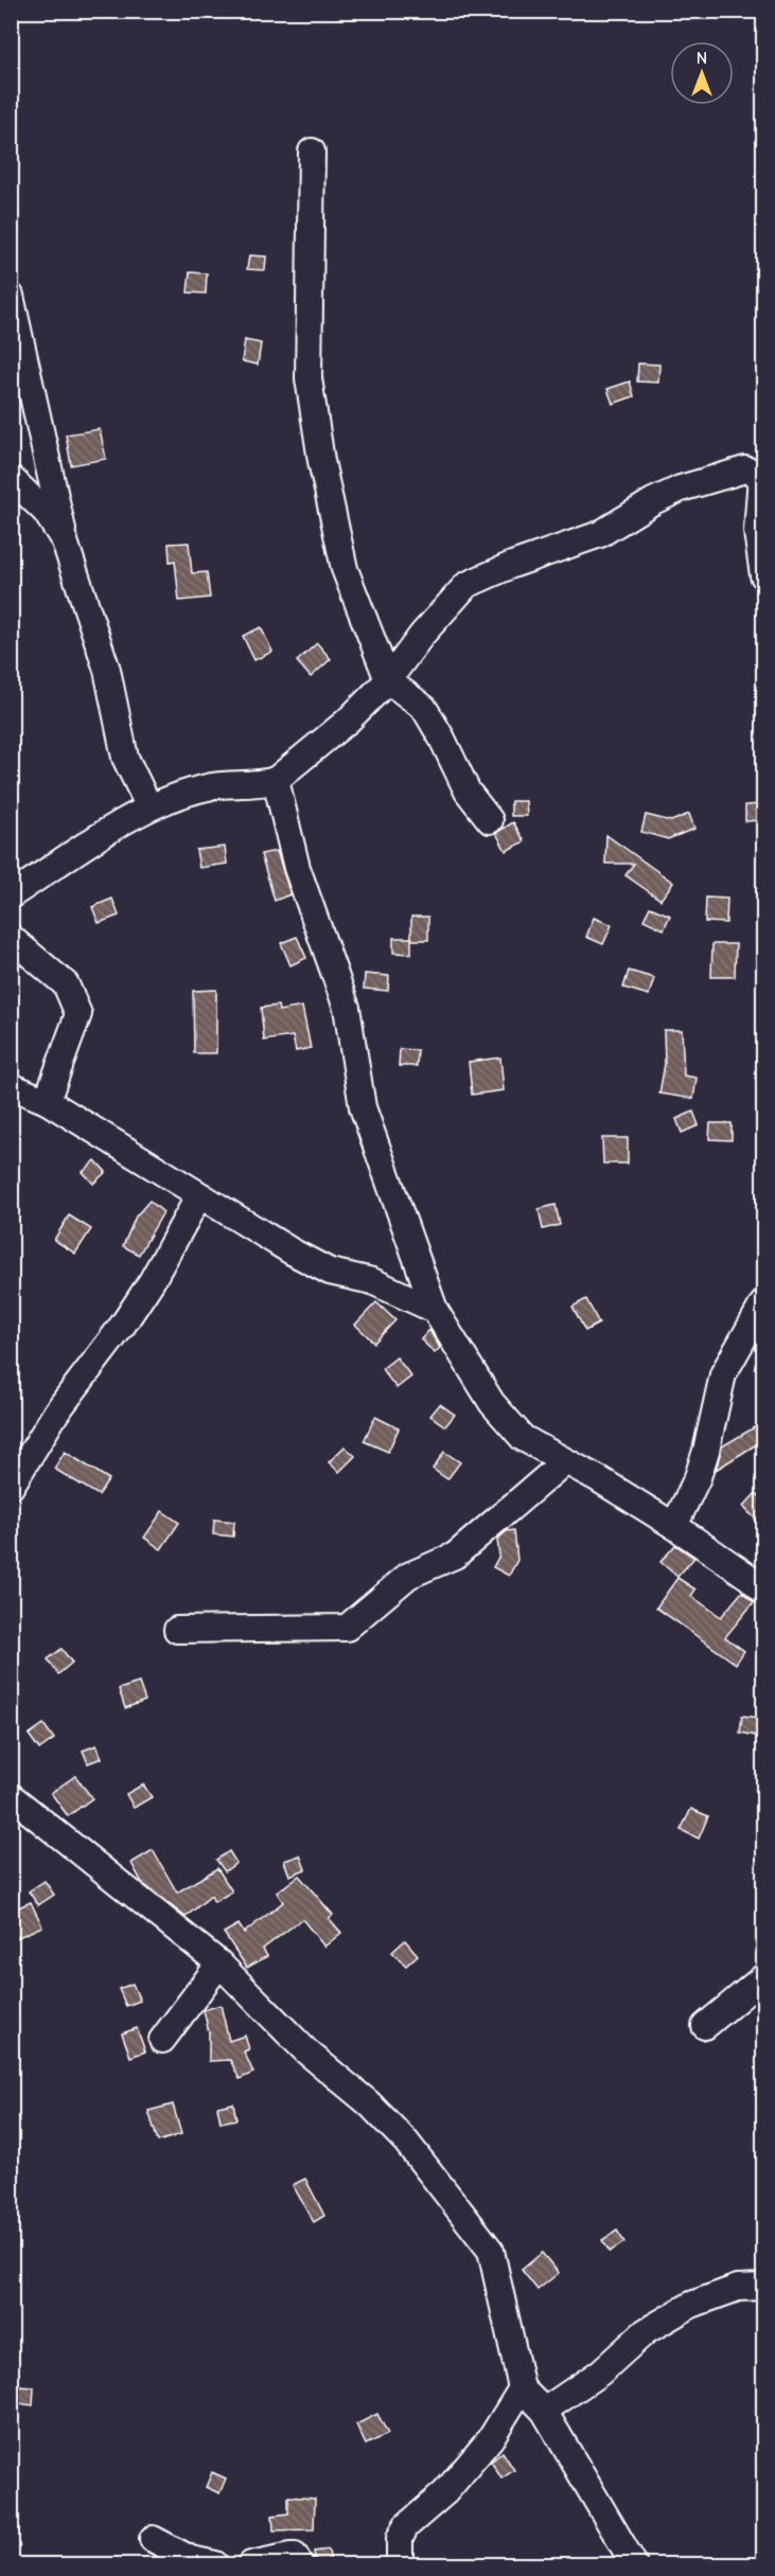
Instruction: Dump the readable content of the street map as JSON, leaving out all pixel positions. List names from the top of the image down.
{
  "north": "top"
}
